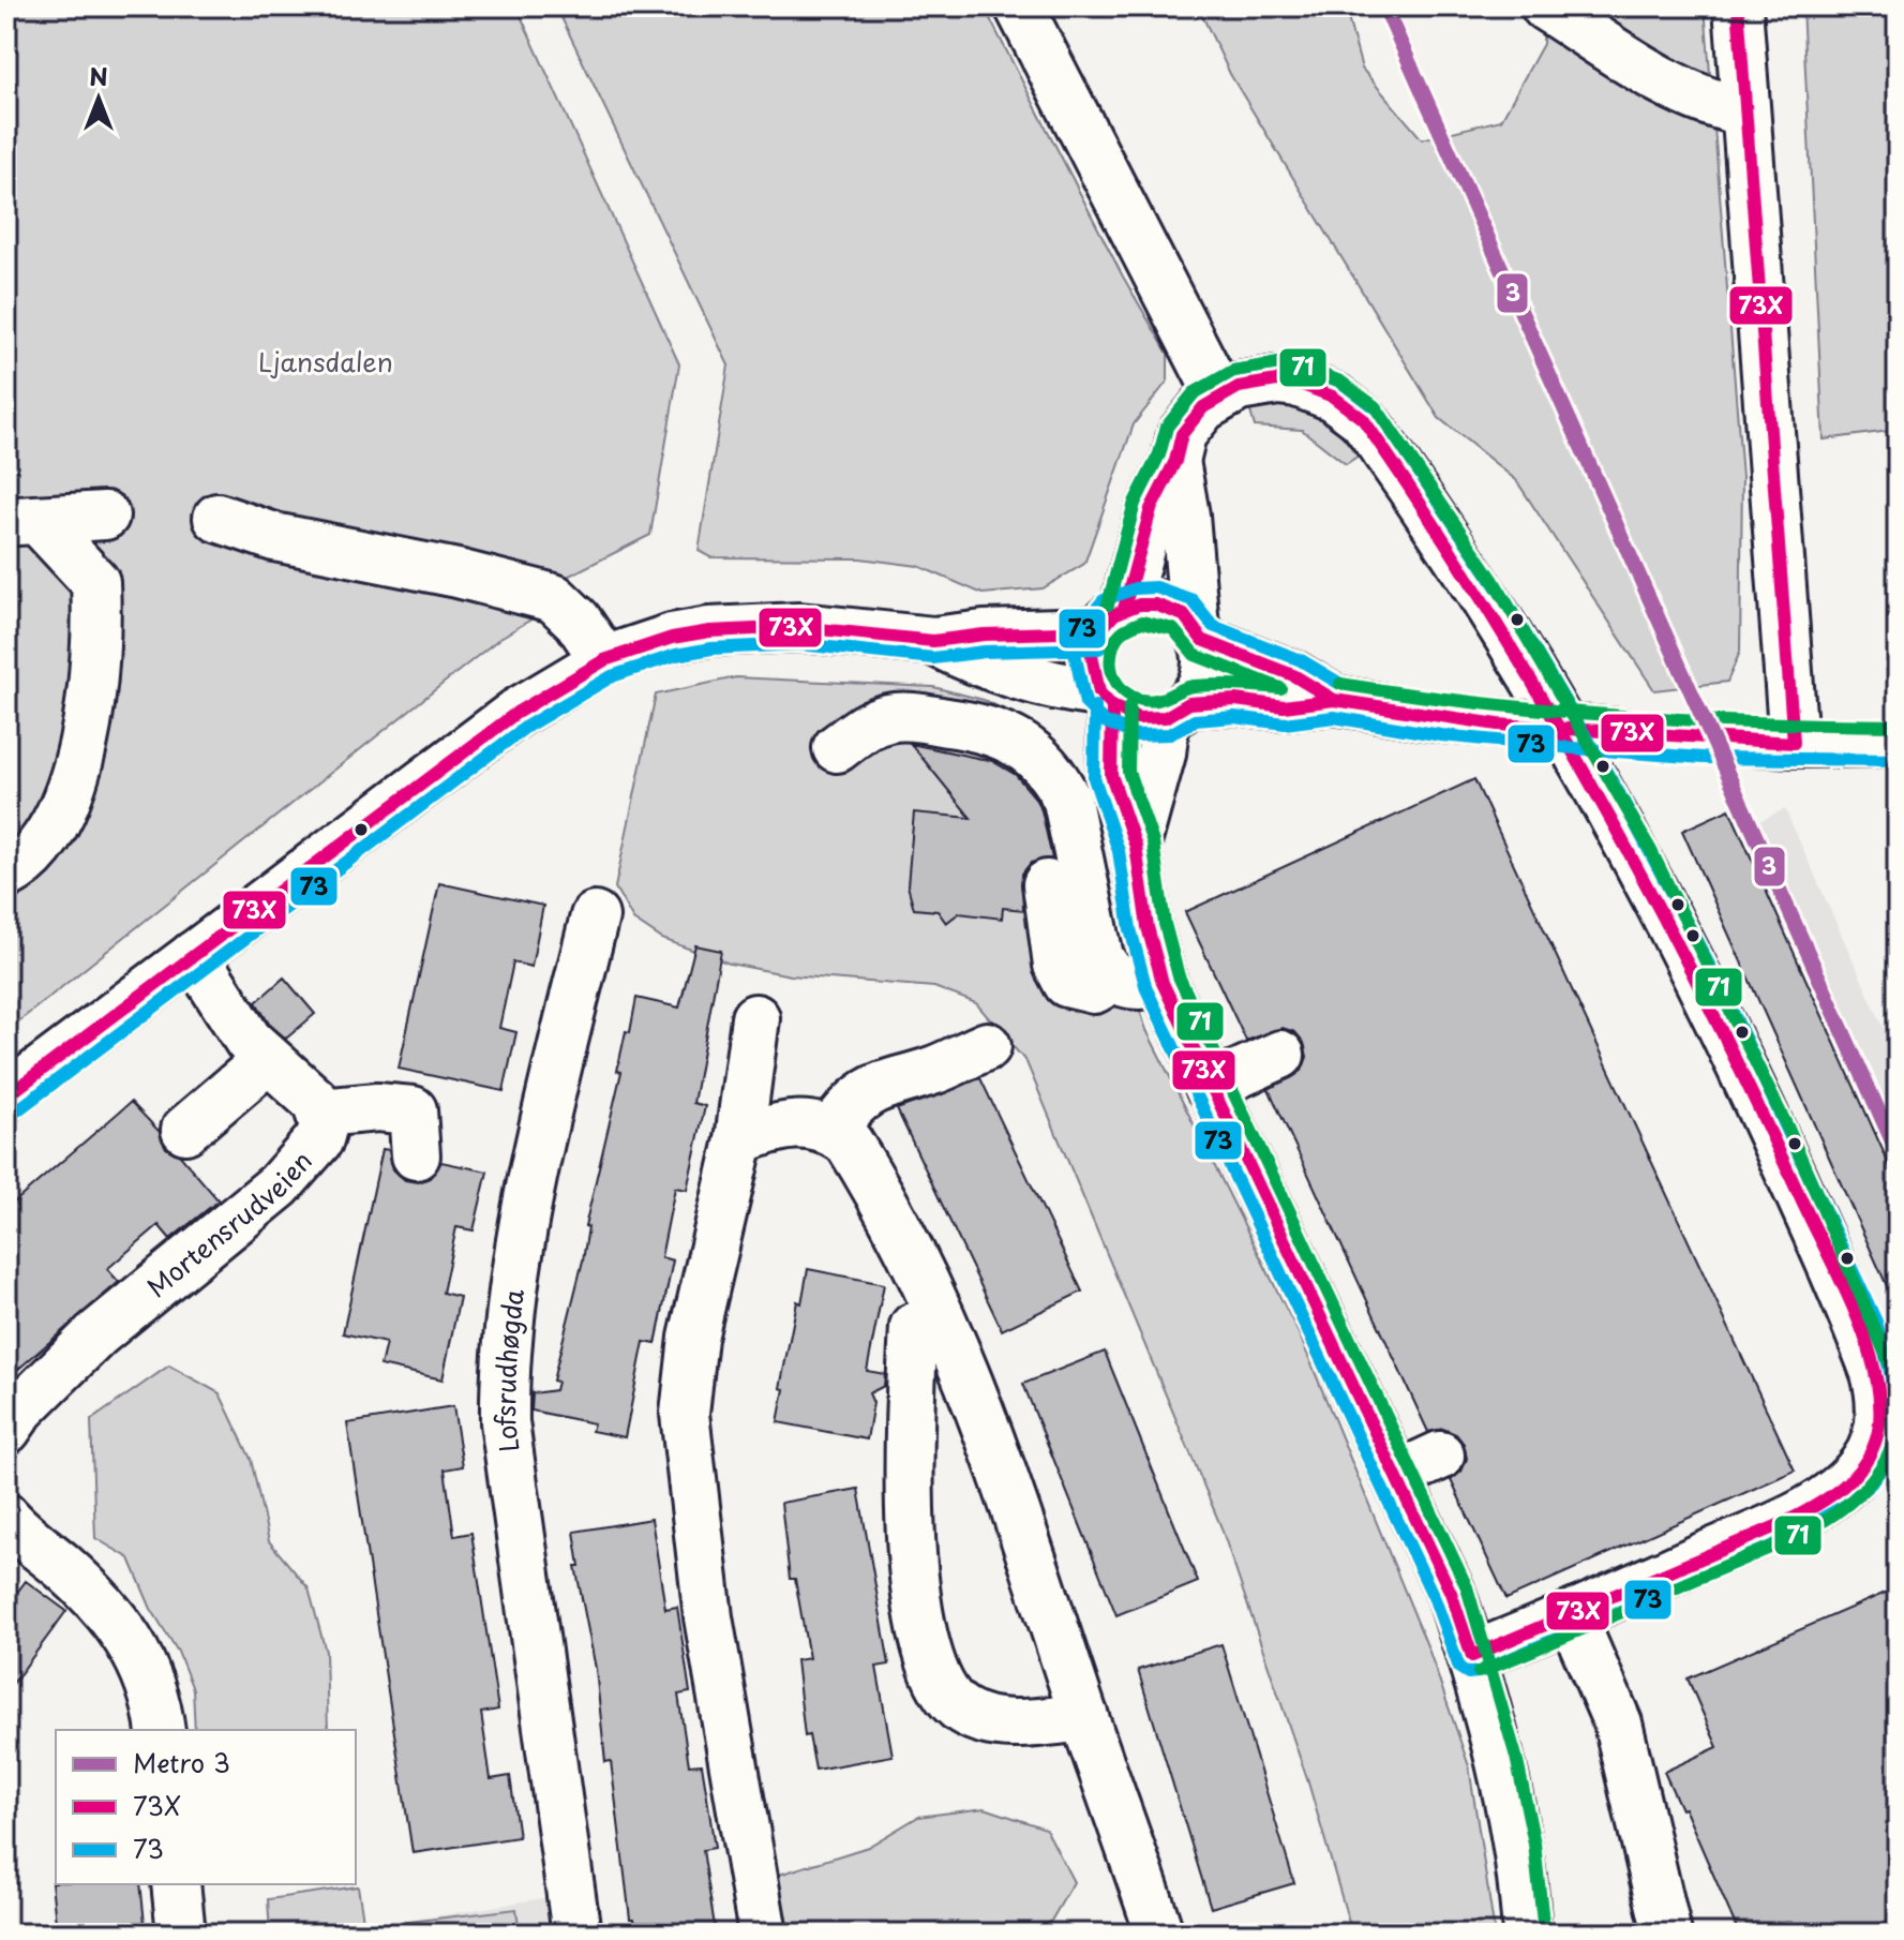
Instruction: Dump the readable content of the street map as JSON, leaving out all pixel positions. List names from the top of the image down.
{
  "streets": {
    "street": ["Mortensrudveien", "Lofsrudhøgda"]
  },
  "parks": ["Ljansdalen"],
  "lines": [
    "metro line 3",
    "transit line 73X",
    "transit line 73",
    "transit line 71"
  ],
  "legend": ["Metro 3", "73X", "73"],
  "north": "top"
}
